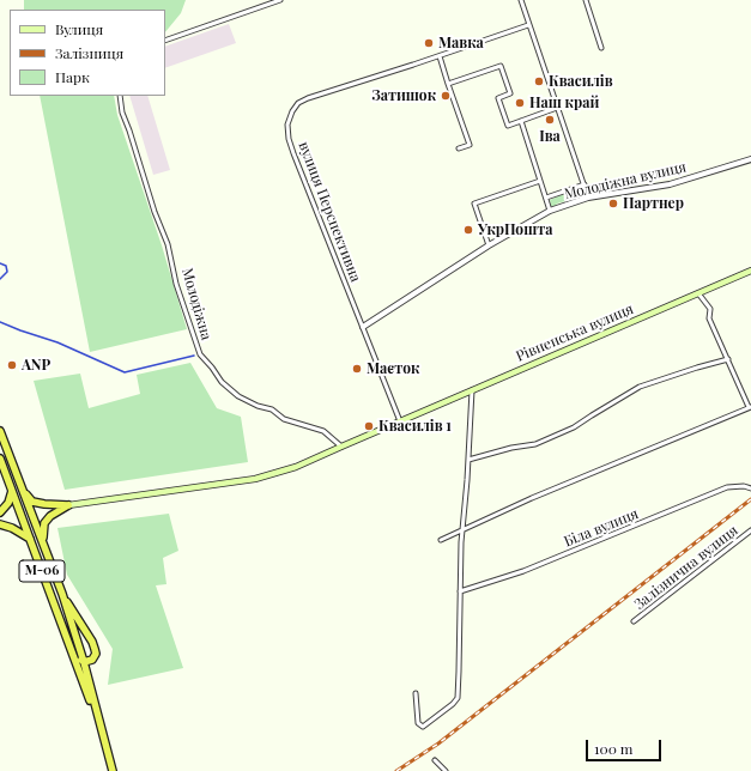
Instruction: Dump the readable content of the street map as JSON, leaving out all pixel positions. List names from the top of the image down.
{
  "streets": {
    "highway": ["М-06"],
    "main road": ["Рівненська вулиця"],
    "street": [
      "Молодіжна вулиця",
      "вулиця Перспективна",
      "Молодіжна",
      "Біла вулиця",
      "Залізнична вулиця"
    ]
  },
  "crossings": [
    ["Молодіжна вулиця", "вулиця Перспективна"],
    ["вулиця Перспективна", "Рівненська вулиця"],
    ["Молодіжна", "Рівненська вулиця"]
  ],
  "places": [
    "Мавка",
    "Квасилів",
    "Затишок",
    "Наш край",
    "Іва",
    "Партнер",
    "УкрПошта",
    "ANP",
    "Маєток",
    "Квасилів 1"
  ],
  "legend": ["Вулиця", "Залізниця", "Парк"],
  "scale_bar": "100 m"
}
